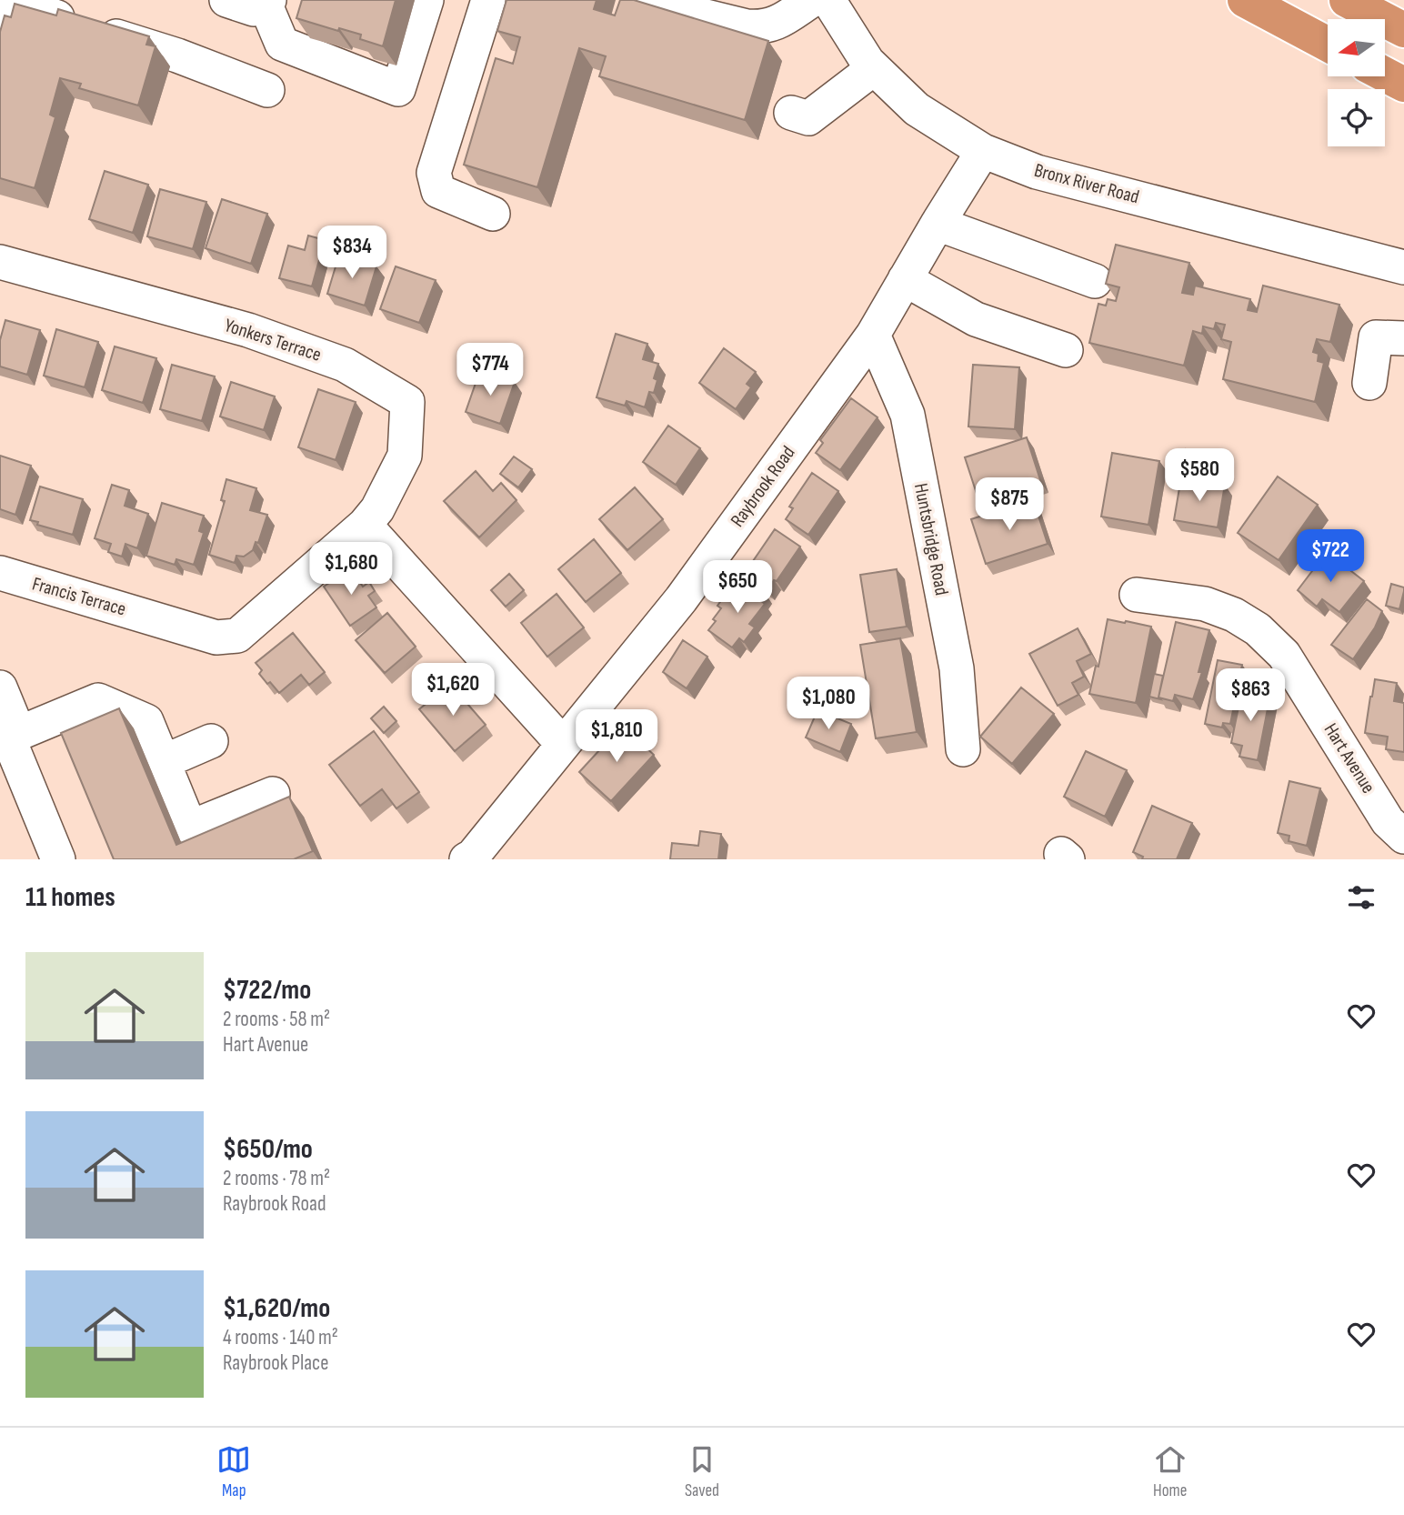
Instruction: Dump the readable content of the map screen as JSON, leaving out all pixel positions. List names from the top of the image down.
{
  "streets": {
    "street": [
      "Bronx River Road",
      "Yonkers Terrace",
      "Raybrook Road",
      "Huntsbridge Road",
      "Francis Terrace",
      "Hart Avenue"
    ]
  },
  "crossings": [
    ["Bronx River Road", "Raybrook Road"],
    ["Yonkers Terrace", "Francis Terrace"],
    ["Raybrook Road", "Huntsbridge Road"]
  ],
  "north": "left",
  "page": {
    "price": [
      "$834",
      "$774",
      "$580",
      "$875",
      "$722",
      "$1,680",
      "$650",
      "$1,620",
      "$863",
      "$1,080",
      "$1,810"
    ],
    "heading": "11 homes",
    "list": [
      {
        "name": "$722/mo",
        "note": "2 rooms · 58 m² · Hart Avenue"
      },
      {
        "name": "$650/mo",
        "note": "2 rooms · 78 m² · Raybrook Road"
      },
      {
        "name": "$1,620/mo",
        "note": "4 rooms · 140 m² · Raybrook Place"
      }
    ],
    "tabs": ["Map", "Saved", "Home"]
  }
}
